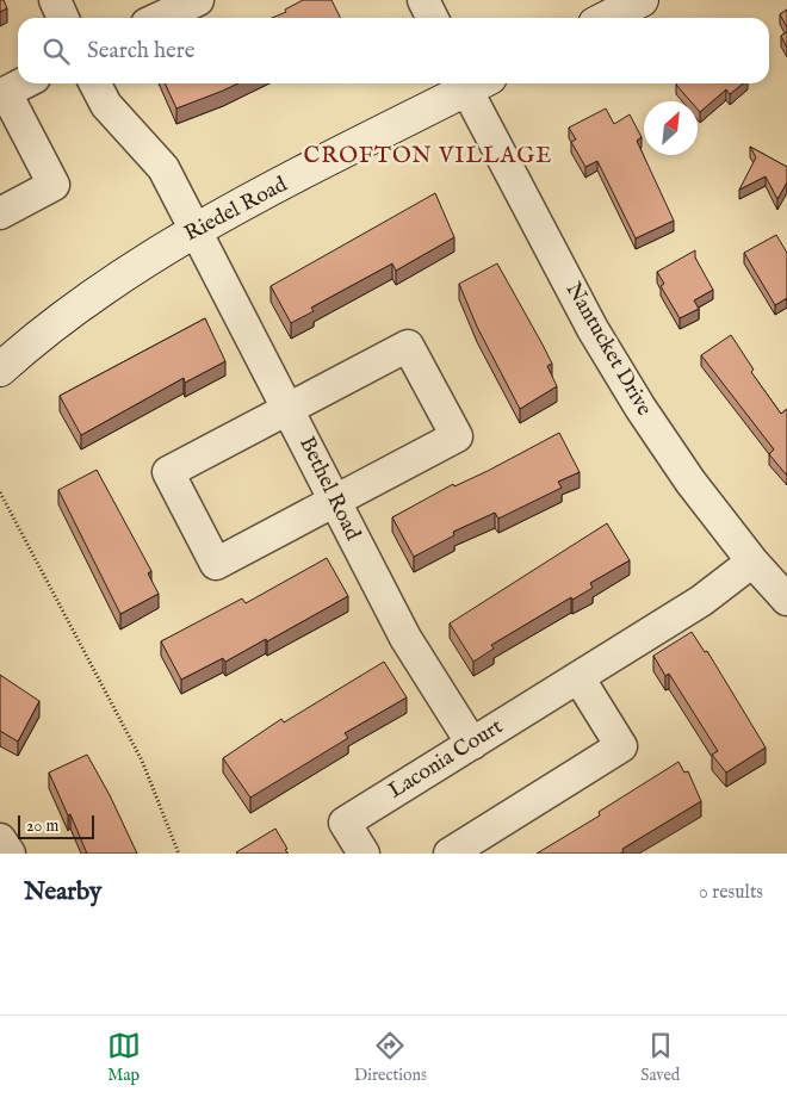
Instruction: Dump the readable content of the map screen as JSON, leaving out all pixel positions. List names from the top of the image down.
{
  "streets": {
    "street": [
      "Riedel Road",
      "Nantucket Drive",
      "Bethel Road",
      "Laconia Court"
    ]
  },
  "crossings": [
    ["Riedel Road", "Bethel Road"],
    ["Nantucket Drive", "Laconia Court"],
    ["Bethel Road", "Laconia Court"]
  ],
  "districts": ["CROFTON VILLAGE"],
  "scale_bar": "20 m",
  "north": "top right",
  "page": {
    "search": "Search here",
    "scale": "20 m",
    "heading": ["Nearby", "0 results"],
    "nav": ["Map", "Directions", "Saved"]
  }
}
